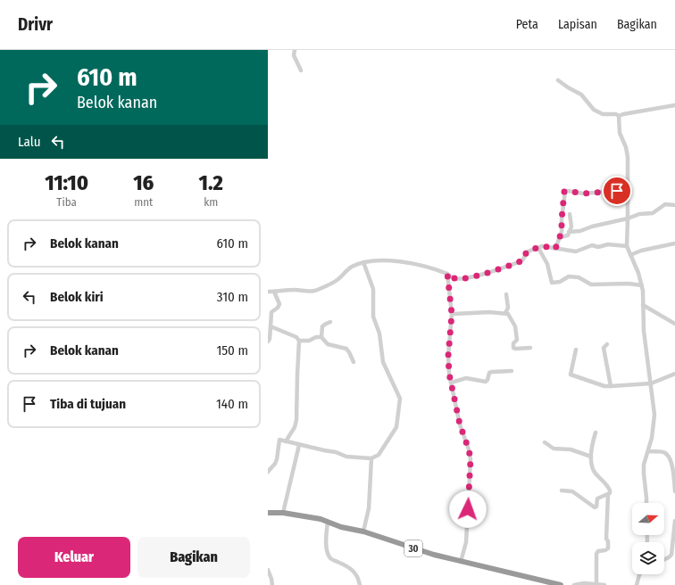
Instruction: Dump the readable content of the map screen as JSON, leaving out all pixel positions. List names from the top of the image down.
{
  "streets": {
    "highway": ["30"]
  },
  "north": "right",
  "page": {
    "header": "Drivr",
    "nav": ["Peta", "Lapisan", "Bagikan"],
    "turn": ["610 m", "Belok kanan"],
    "then": "Lalu",
    "eta": [
      "11:10",
      "Tiba",
      "16",
      "mnt",
      "1.2",
      "km"
    ],
    "list": [
      {
        "name": "Belok kanan",
        "value": "610 m"
      },
      {
        "name": "Belok kiri",
        "value": "310 m"
      },
      {
        "name": "Belok kanan",
        "value": "150 m"
      },
      {
        "name": "Tiba di tujuan",
        "value": "140 m"
      }
    ],
    "buttons": ["Keluar", "Bagikan"]
  }
}
